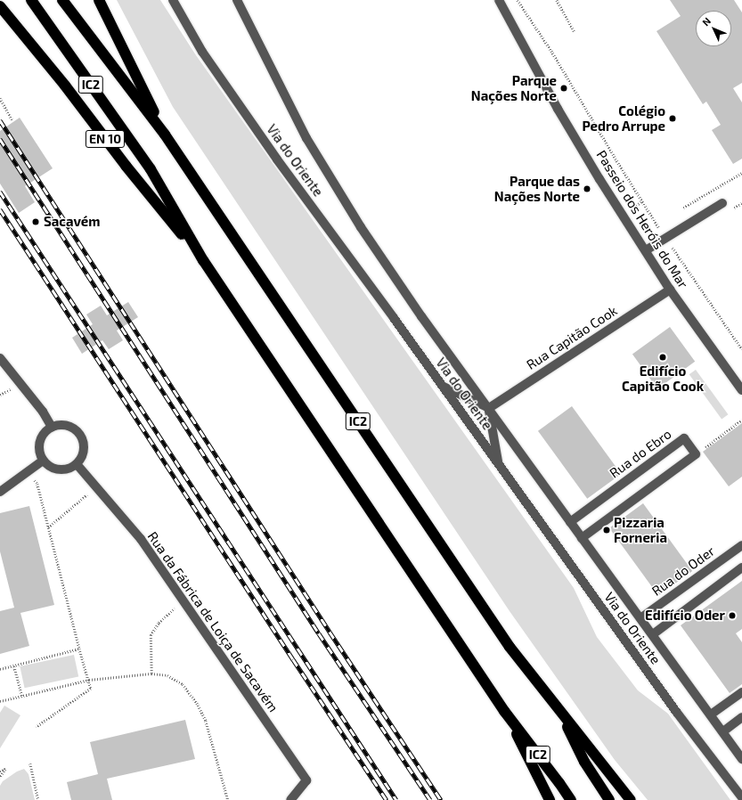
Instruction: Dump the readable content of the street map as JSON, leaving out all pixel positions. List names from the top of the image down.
{
  "streets": {
    "highway": ["IC2", "EN 10"],
    "street": [
      "Via do Oriente",
      "Passeio dos Heróis do Mar",
      "Rua Capitão Cook",
      "Rua do Ebro",
      "Rua do Oder",
      "Rua da Fábrica de Loiça de Sacavém"
    ]
  },
  "crossings": [
    ["IC2", "EN 10"],
    ["Via do Oriente", "Rua Capitão Cook"],
    ["Via do Oriente", "Rua do Ebro"],
    ["Via do Oriente", "Rua do Oder"],
    ["Passeio dos Heróis do Mar", "Rua Capitão Cook"]
  ],
  "places": [
    "Parque Nações Norte",
    "Colégio Pedro Arrupe",
    "Parque das Nações Norte",
    "Sacavém",
    "Edifício Capitão Cook",
    "Pizzaria Forneria",
    "Edifício Oder"
  ],
  "north": "top left"
}
